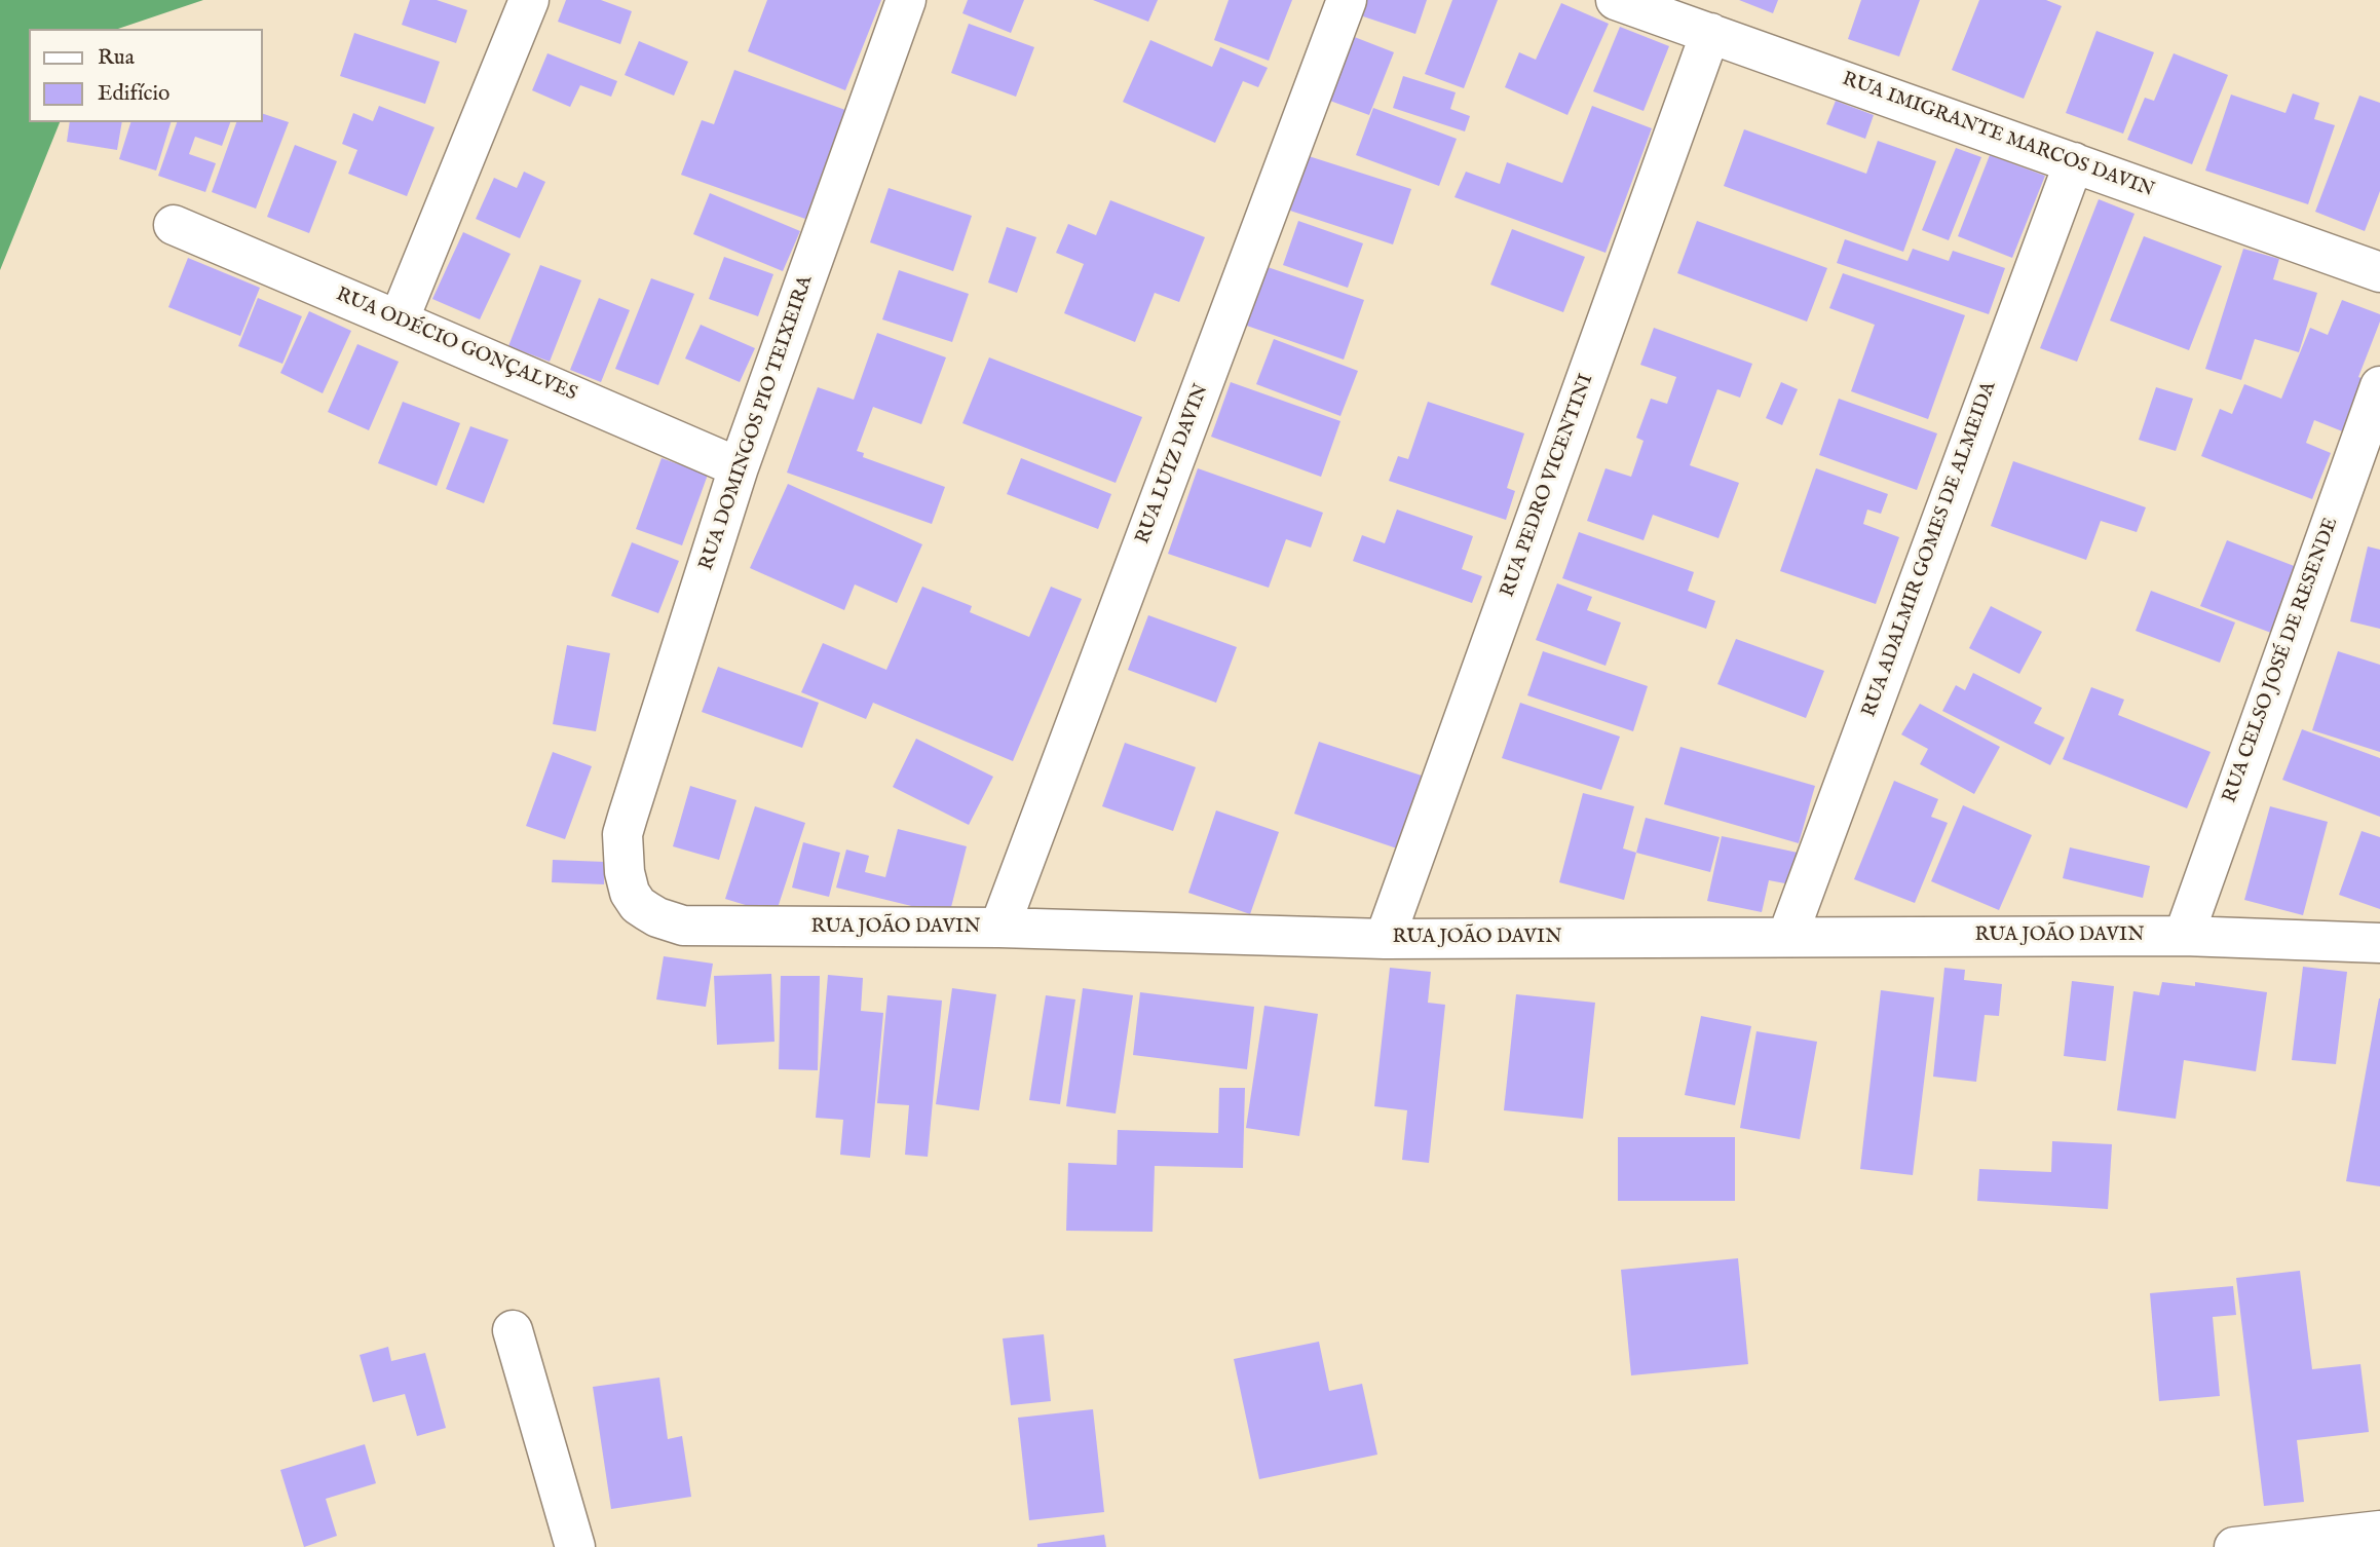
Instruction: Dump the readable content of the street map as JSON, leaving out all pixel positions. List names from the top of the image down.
{
  "streets": {
    "street": [
      "RUA IMIGRANTE MARCOS DAVIN",
      "RUA ODÉCIO GONÇALVES",
      "RUA DOMINGOS PIO TEIXEIRA",
      "RUA LUIZ DAVIN",
      "RUA PEDRO VICENTINI",
      "RUA ADALMIR GOMES DE ALMEIDA",
      "RUA CELSO JOSÉ DE RESENDE",
      "RUA JOÃO DAVIN"
    ]
  },
  "crossings": [
    ["RUA IMIGRANTE MARCOS DAVIN", "RUA PEDRO VICENTINI"],
    ["RUA IMIGRANTE MARCOS DAVIN", "RUA ADALMIR GOMES DE ALMEIDA"],
    ["RUA ODÉCIO GONÇALVES", "RUA DOMINGOS PIO TEIXEIRA"],
    ["RUA DOMINGOS PIO TEIXEIRA", "RUA JOÃO DAVIN"],
    ["RUA LUIZ DAVIN", "RUA JOÃO DAVIN"],
    ["RUA PEDRO VICENTINI", "RUA JOÃO DAVIN"],
    ["RUA ADALMIR GOMES DE ALMEIDA", "RUA JOÃO DAVIN"],
    ["RUA CELSO JOSÉ DE RESENDE", "RUA JOÃO DAVIN"]
  ],
  "legend": ["Rua", "Edifício"]
}
